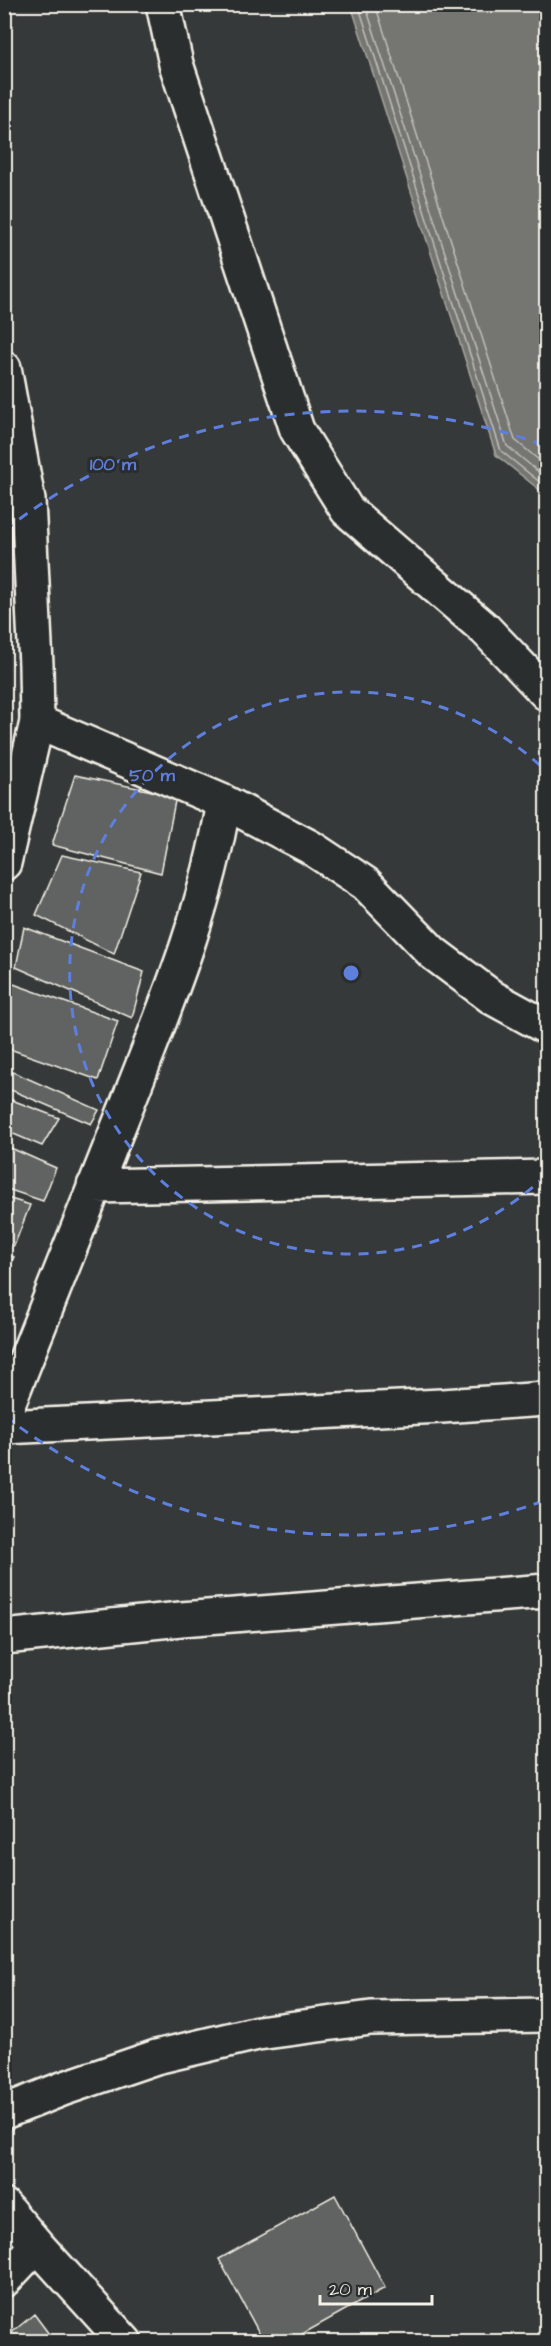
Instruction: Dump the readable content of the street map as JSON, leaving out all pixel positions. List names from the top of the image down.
{
  "scale_bar": "20 m",
  "rings": ["100 m", "50 m"]
}
